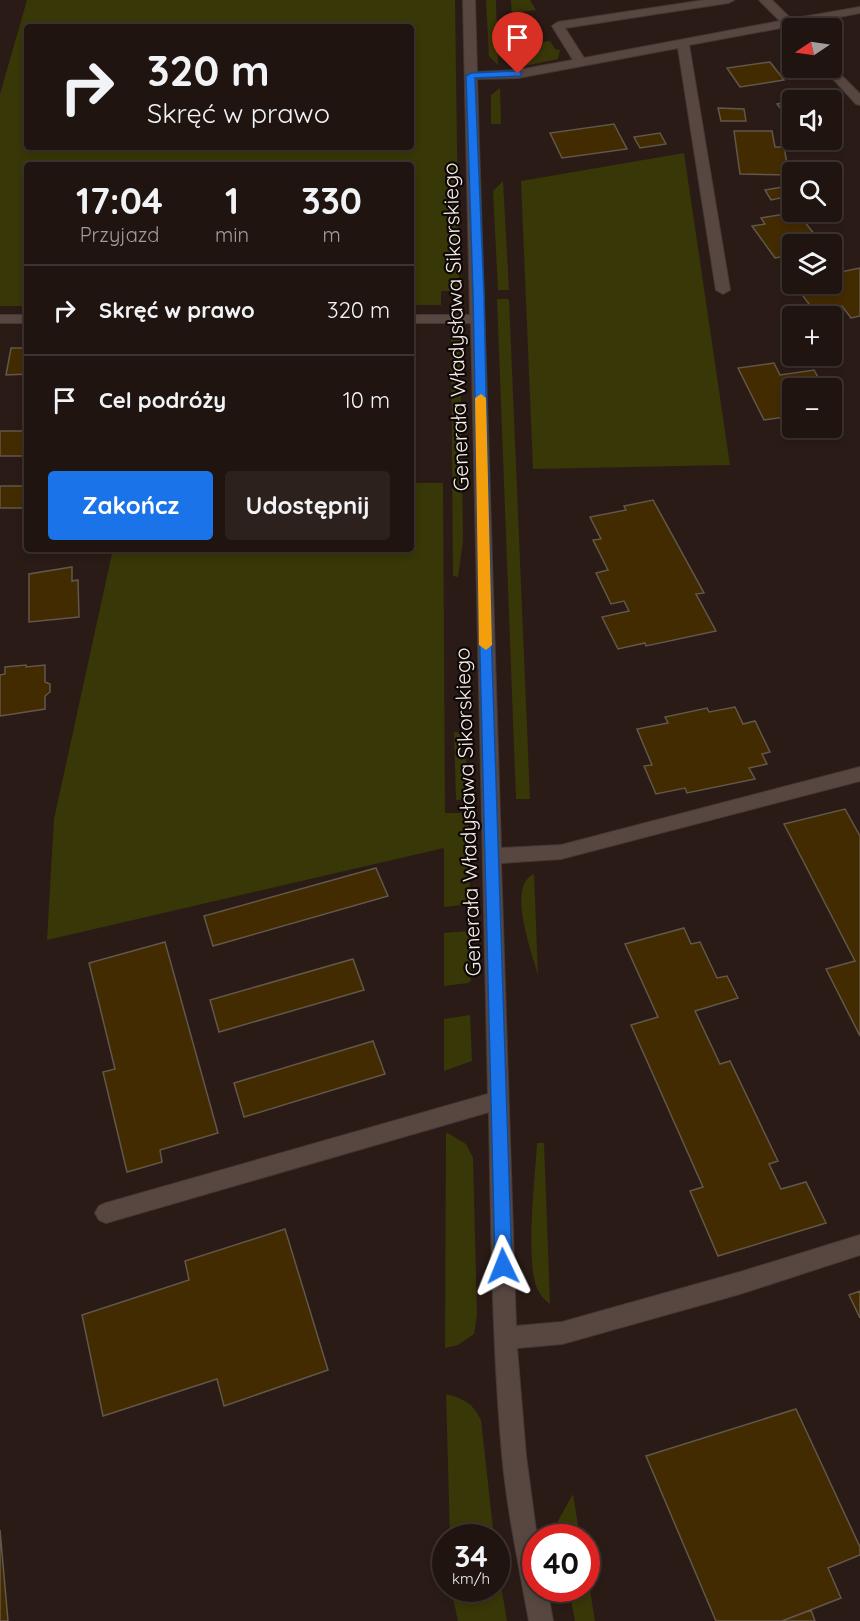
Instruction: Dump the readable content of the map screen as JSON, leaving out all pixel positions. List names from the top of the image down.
{
  "streets": {
    "street": ["Generała Władysława Sikorskiego"]
  },
  "north": "left",
  "page": {
    "map_buttons": ["+", "−"],
    "turn": ["320 m", "Skręć w prawo"],
    "eta": [
      "17:04",
      "Przyjazd",
      "1",
      "min",
      "330",
      "m"
    ],
    "list": [
      {
        "name": "Skręć w prawo",
        "value": "320 m"
      },
      {
        "name": "Cel podróży",
        "value": "10 m"
      }
    ],
    "buttons": ["Zakończ", "Udostępnij"],
    "speed": "34 km/h",
    "limit": "40"
  }
}
